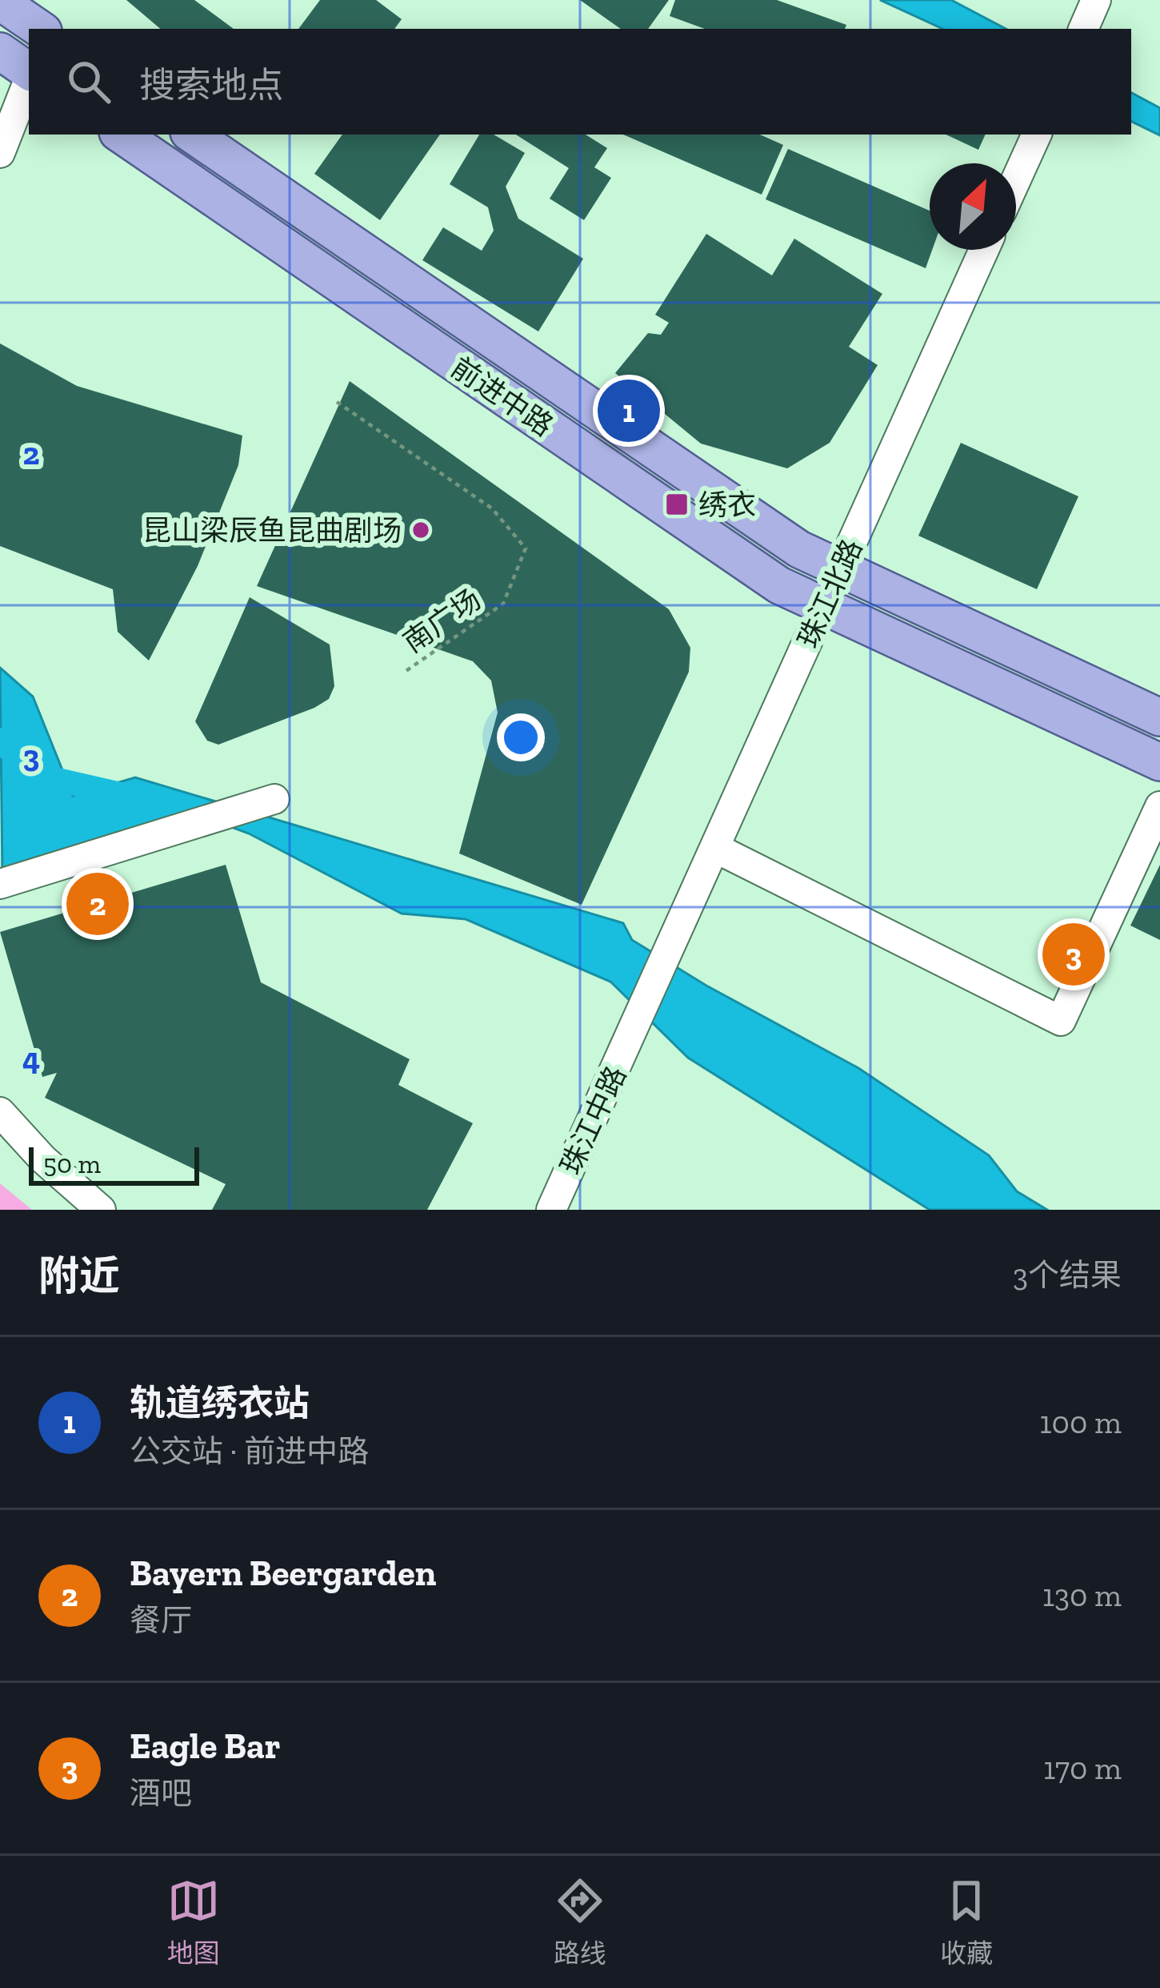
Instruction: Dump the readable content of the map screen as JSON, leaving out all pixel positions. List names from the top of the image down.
{
  "streets": {
    "main road": ["前进中路"],
    "street": ["珠江北路", "珠江中路"],
    "path": ["南广场"]
  },
  "crossings": [
    ["前进中路", "珠江北路"],
    ["珠江北路", "珠江中路"]
  ],
  "places": {
    "transit": ["绣衣"],
    "other": ["昆山梁辰鱼昆曲剧场"]
  },
  "scale_bar": "50 m",
  "north": "top right",
  "page": {
    "search": "搜索地点",
    "pins": ["1", "2", "3"],
    "scale": "50 m",
    "heading": ["附近", "3个结果"],
    "list": [
      {
        "mark": "1",
        "name": "轨道绣衣站",
        "note": "公交站 · 前进中路",
        "value": "100 m"
      },
      {
        "mark": "2",
        "name": "Bayern Beergarden",
        "note": "餐厅",
        "value": "130 m"
      },
      {
        "mark": "3",
        "name": "Eagle Bar",
        "note": "酒吧",
        "value": "170 m"
      }
    ],
    "nav": ["地图", "路线", "收藏"]
  },
  "grid": {
    "rows": ["2", "3", "4"]
  }
}
